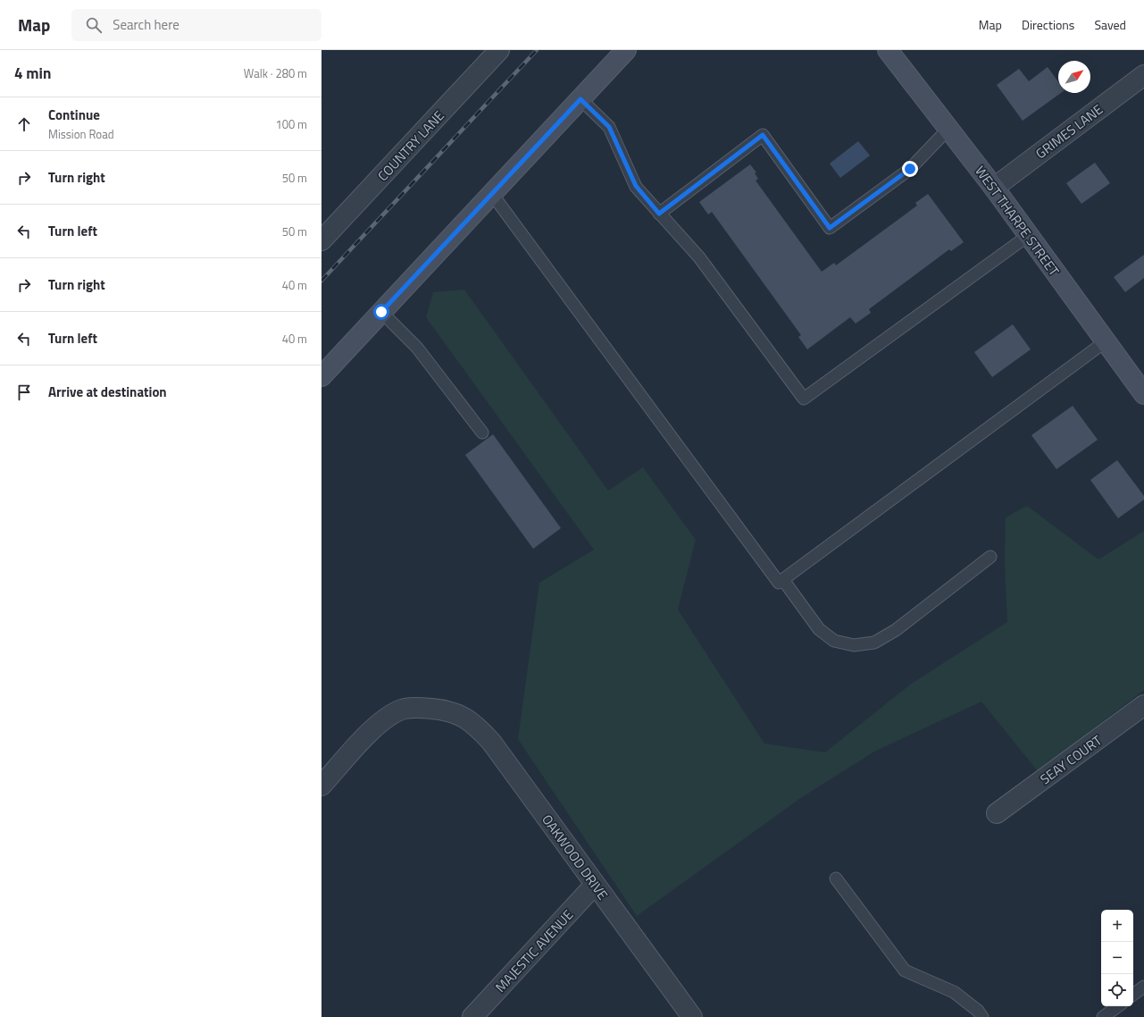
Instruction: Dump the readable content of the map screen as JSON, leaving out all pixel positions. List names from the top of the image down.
{
  "streets": {
    "main road": ["WEST THARPE STREET"],
    "street": [
      "GRIMES LANE",
      "COUNTRY LANE",
      "SEAY COURT",
      "OAKWOOD DRIVE",
      "MAJESTIC AVENUE"
    ]
  },
  "crossings": [
    ["GRIMES LANE", "WEST THARPE STREET"],
    ["OAKWOOD DRIVE", "MAJESTIC AVENUE"]
  ],
  "north": "top right",
  "page": {
    "header": "Map",
    "search": "Search here",
    "nav": ["Map", "Directions", "Saved"],
    "heading": ["4 min", "Walk · 280 m"],
    "list": [
      ["Continue", "Mission Road", "100 m"],
      ["Turn right", "50 m"],
      ["Turn left", "50 m"],
      ["Turn right", "40 m"],
      ["Turn left", "40 m"],
      "Arrive at destination"
    ],
    "map_buttons": ["+", "−"]
  }
}
